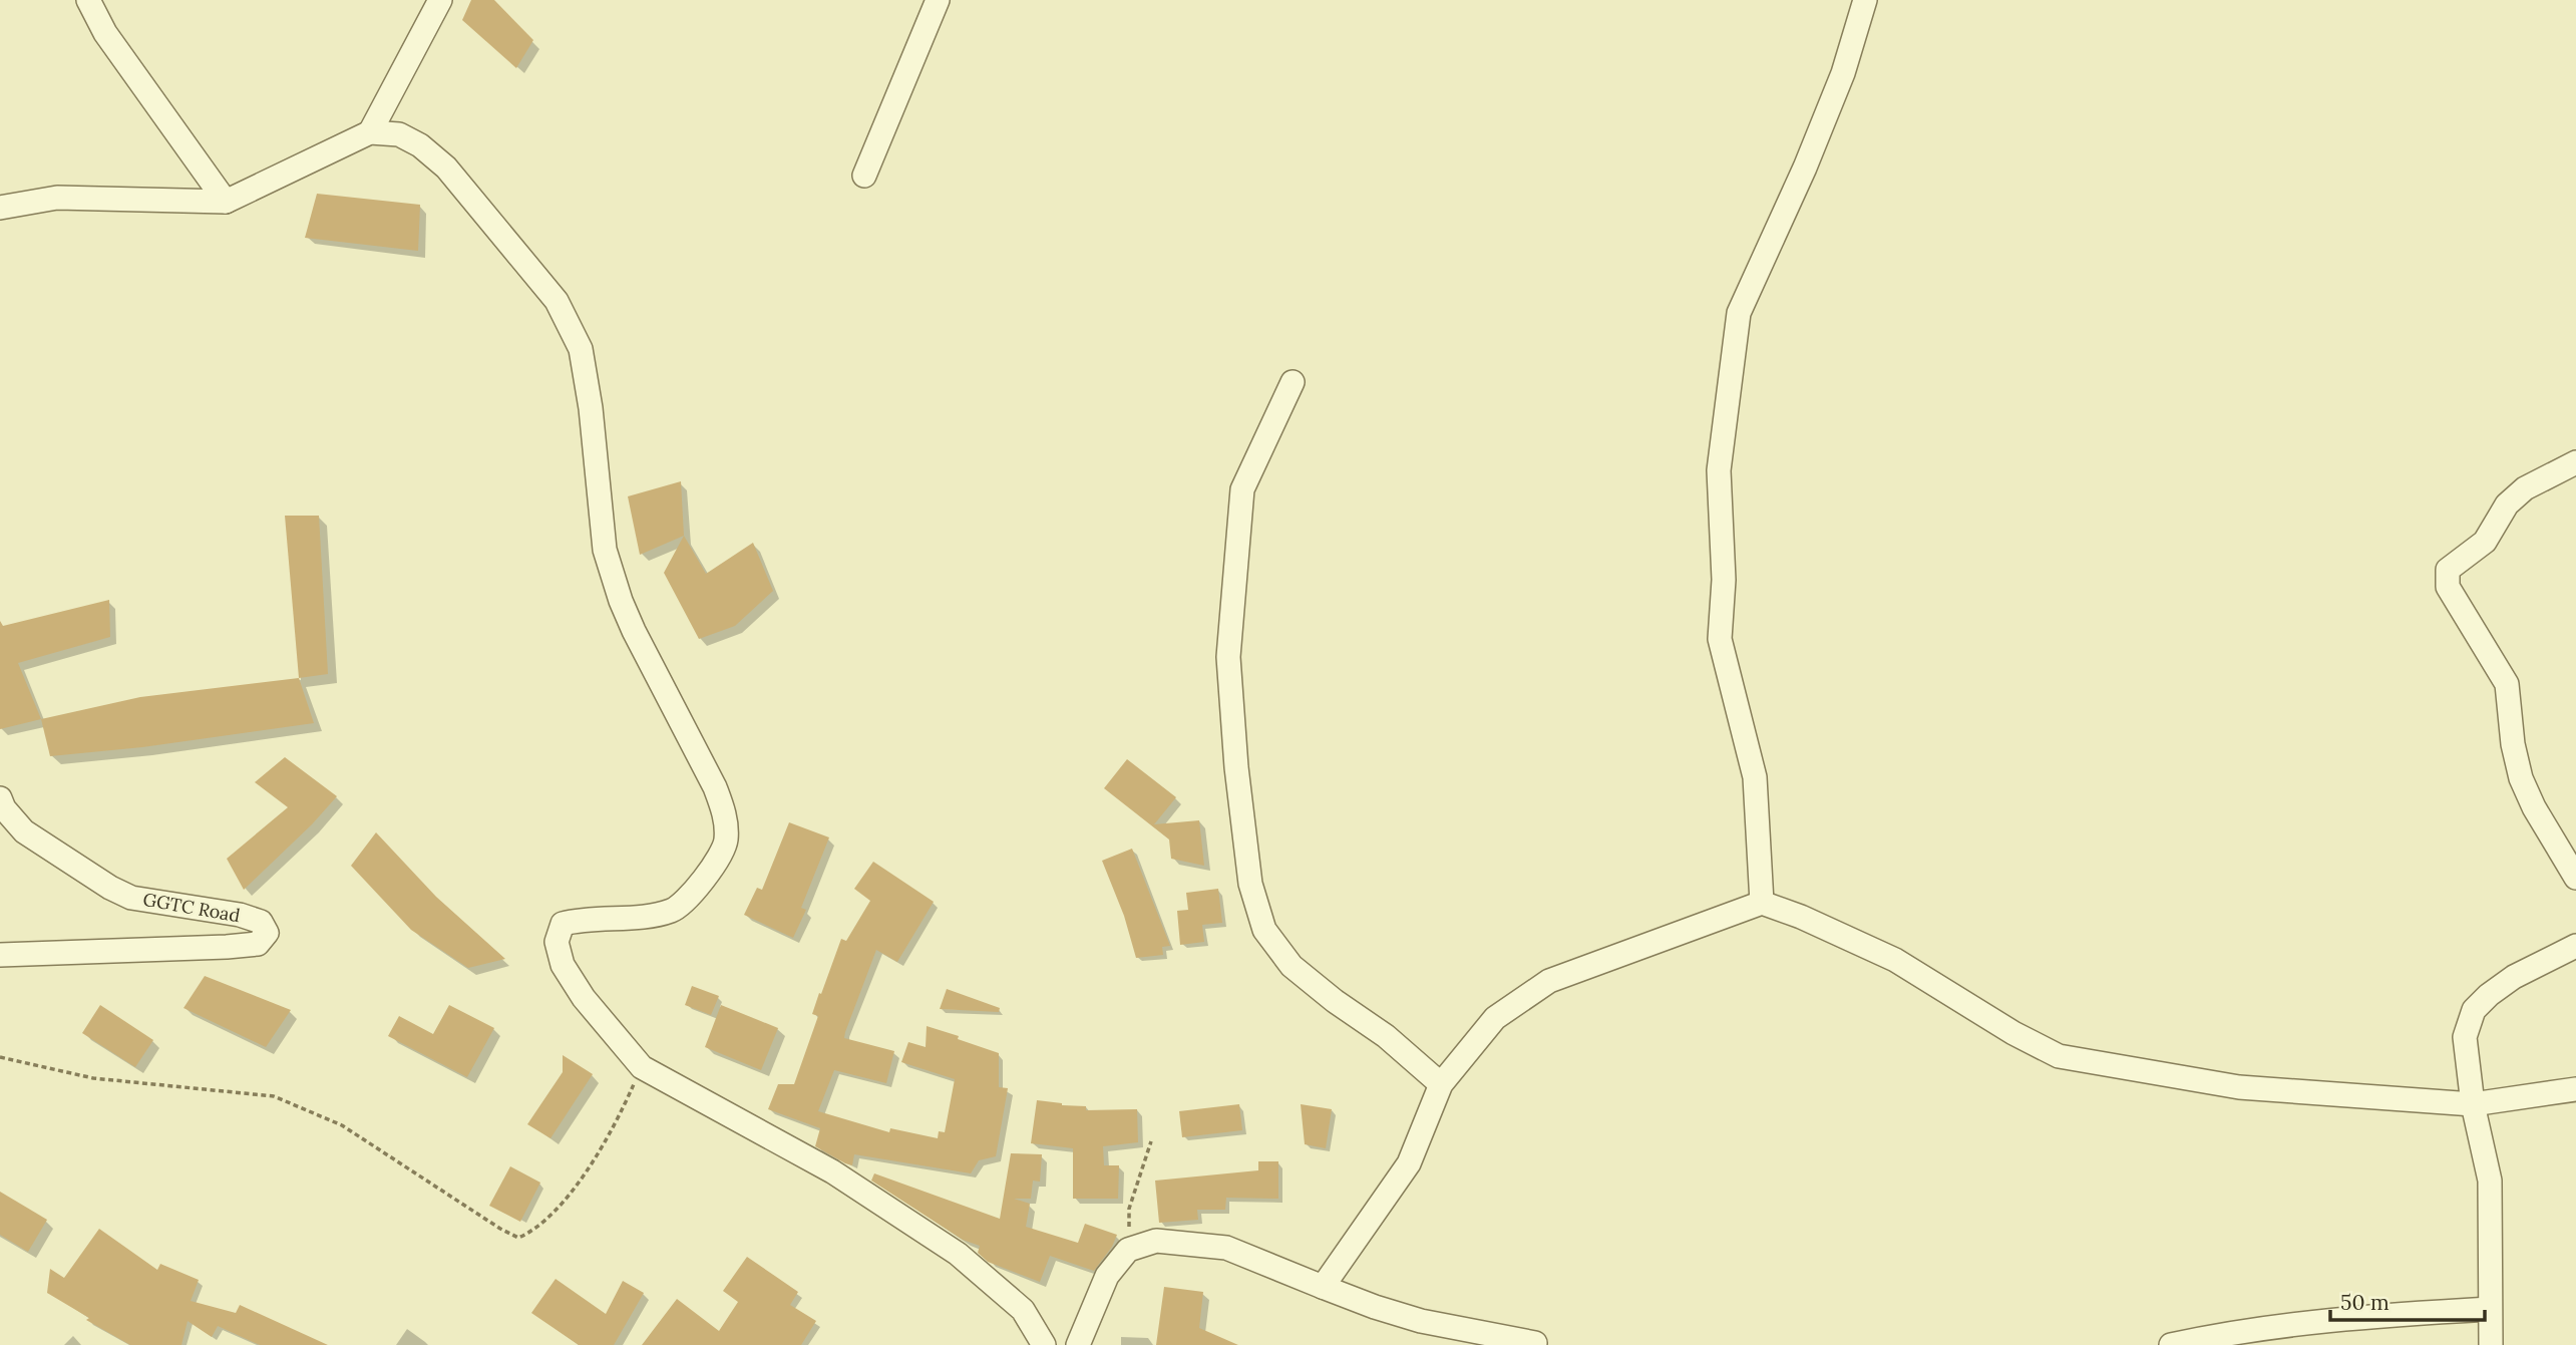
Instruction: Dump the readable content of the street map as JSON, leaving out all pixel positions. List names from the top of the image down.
{
  "streets": {
    "street": ["GGTC Road"]
  },
  "scale_bar": "50 m"
}
